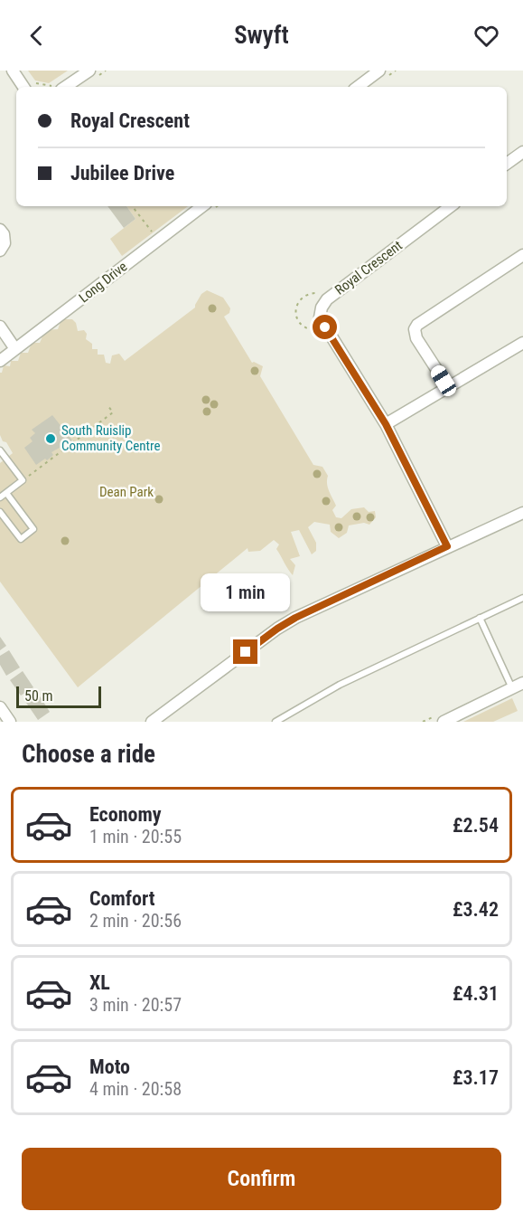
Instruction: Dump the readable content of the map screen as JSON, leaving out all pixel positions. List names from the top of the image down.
{
  "streets": {
    "street": ["Royal Crescent", "Long Drive"]
  },
  "parks": ["Dean Park"],
  "places": ["South Ruislip Community Centre"],
  "scale_bar": "50 m",
  "page": {
    "header": "Swyft",
    "banner": ["Royal Crescent", "Jubilee Drive"],
    "bubble": "1 min",
    "scale": "50 m",
    "heading": "Choose a ride",
    "list": [
      {
        "name": "Economy",
        "note": "1 min · 20:55",
        "value": "£2.54"
      },
      {
        "name": "Comfort",
        "note": "2 min · 20:56",
        "value": "£3.42"
      },
      {
        "name": "XL",
        "note": "3 min · 20:57",
        "value": "£4.31"
      },
      {
        "name": "Moto",
        "note": "4 min · 20:58",
        "value": "£3.17"
      }
    ],
    "buttons": "Confirm"
  }
}
